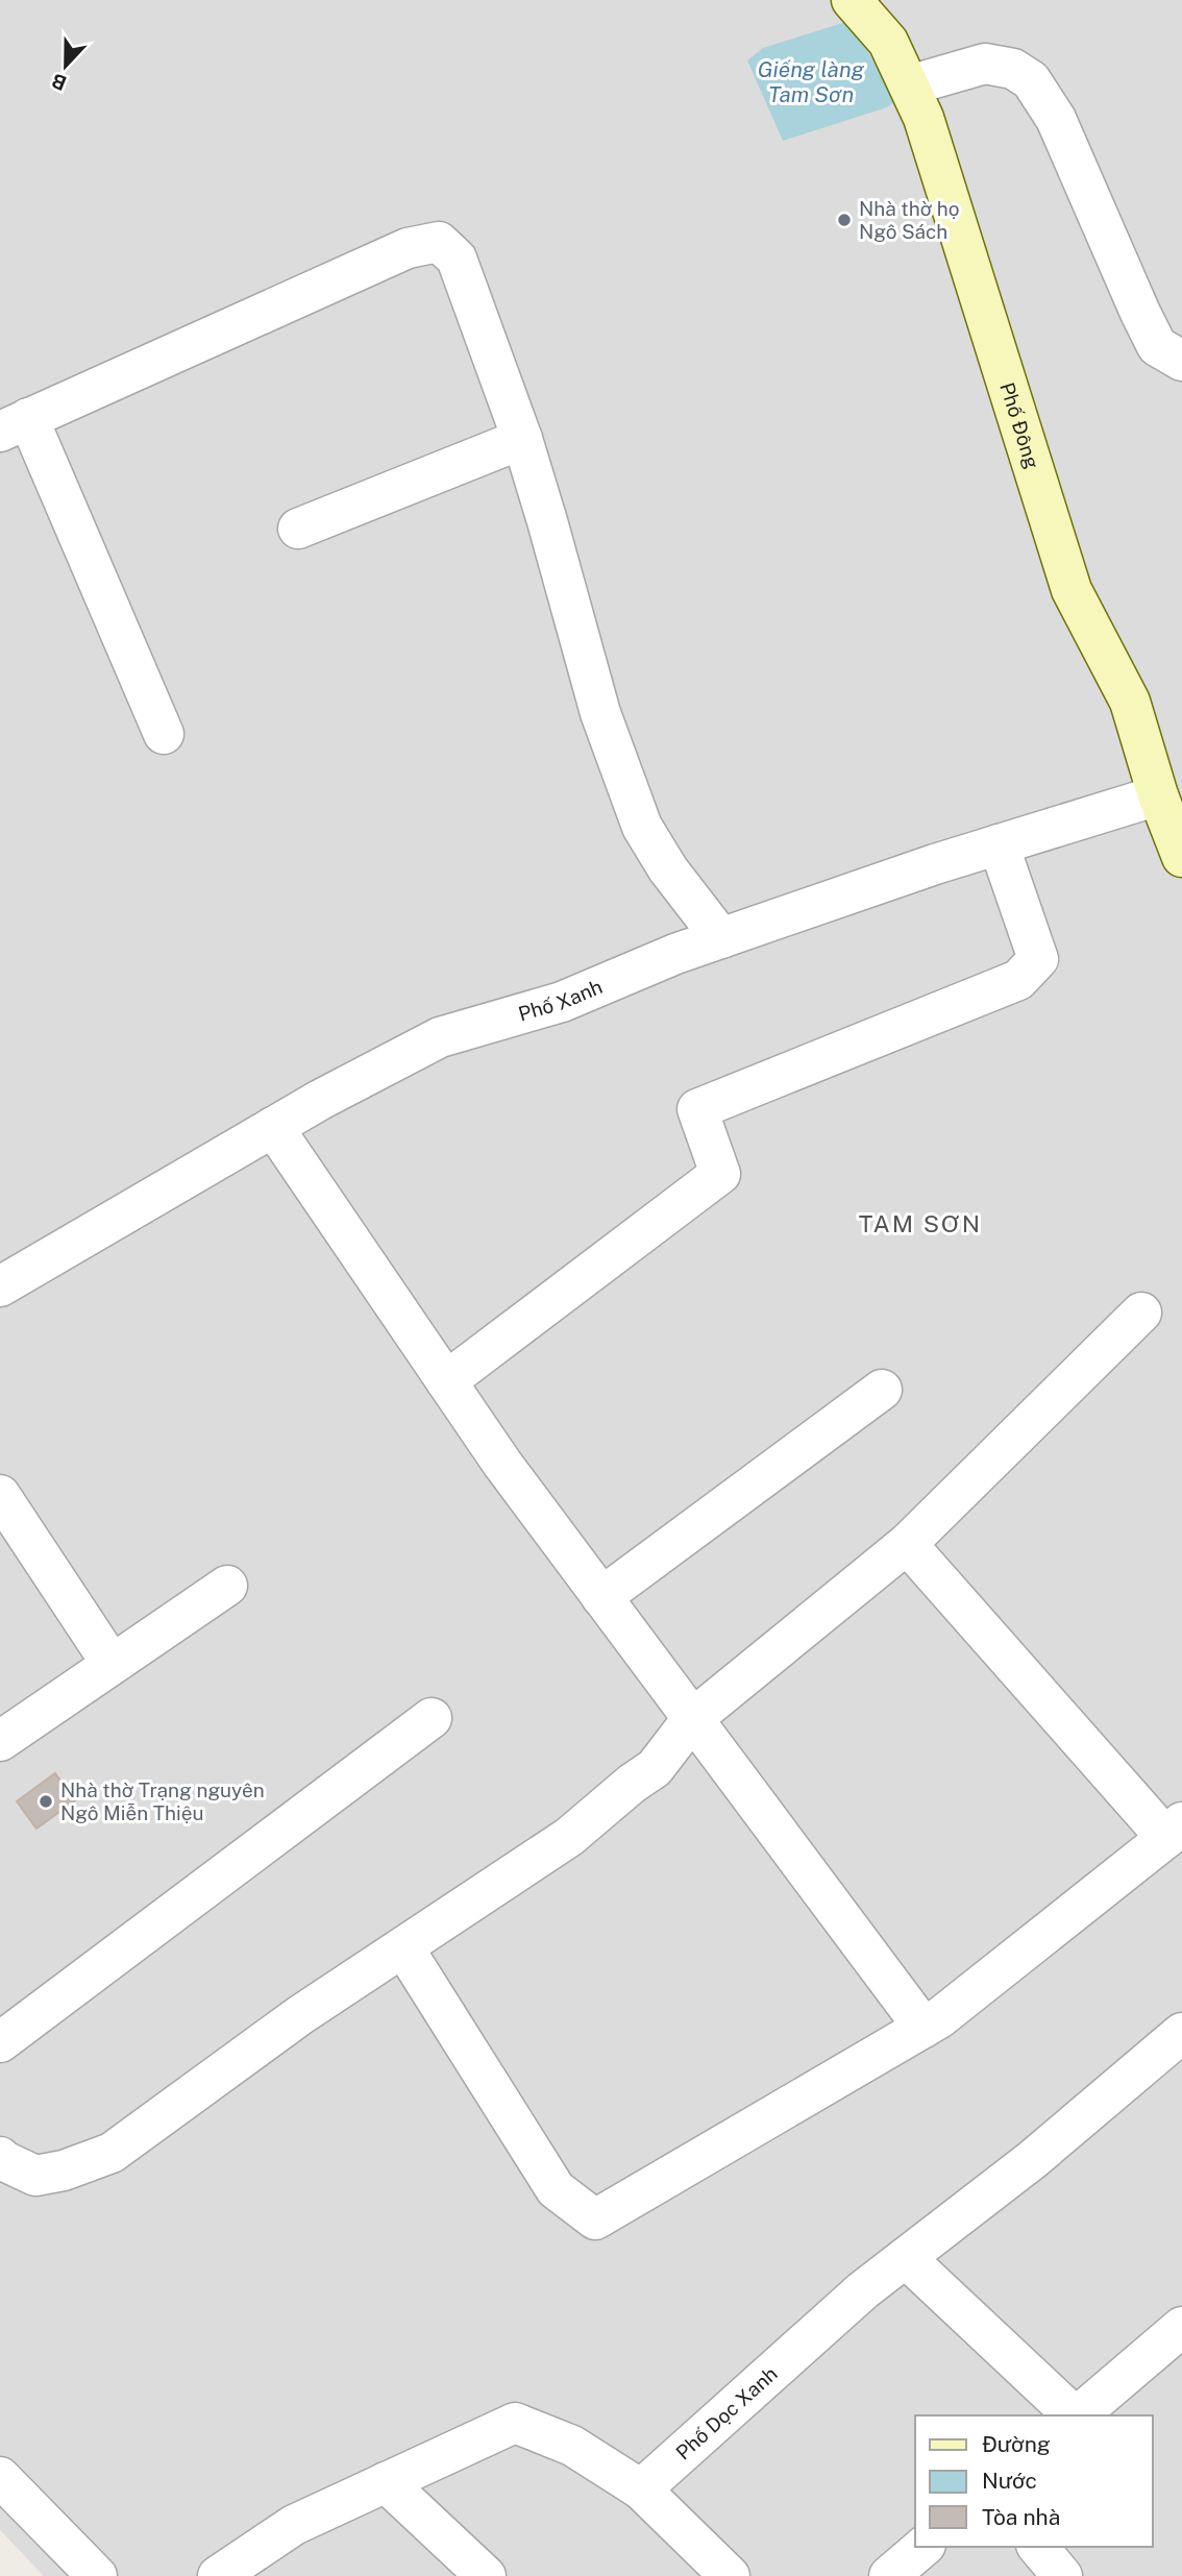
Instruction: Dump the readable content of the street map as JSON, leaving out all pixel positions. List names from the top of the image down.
{
  "streets": {
    "street": ["Phố Đông", "Phố Xanh", "Phố Dọc Xanh"]
  },
  "crossings": [
    ["Phố Đông", "Phố Xanh"]
  ],
  "districts": ["TAM SƠN"],
  "water": ["Giếng làng Tam Sơn"],
  "places": ["Nhà thờ họ Ngô Sách", "Nhà thờ Trạng nguyên Ngô Miễn Thiệu"],
  "legend": ["Đường", "Nước", "Tòa nhà"],
  "north": "bottom"
}
